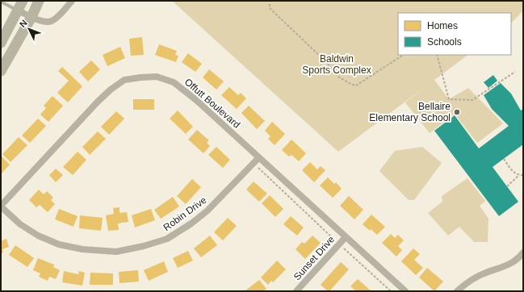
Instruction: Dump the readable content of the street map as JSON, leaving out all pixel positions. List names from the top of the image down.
{
  "streets": {
    "street": ["Offutt Boulevard", "Robin Drive", "Sunset Drive"]
  },
  "crossings": [
    ["Offutt Boulevard", "Robin Drive"],
    ["Offutt Boulevard", "Sunset Drive"]
  ],
  "parks": ["Baldwin Sports Complex"],
  "places": ["Bellaire Elementary School"],
  "legend": ["Homes", "Schools"],
  "north": "top left"
}
